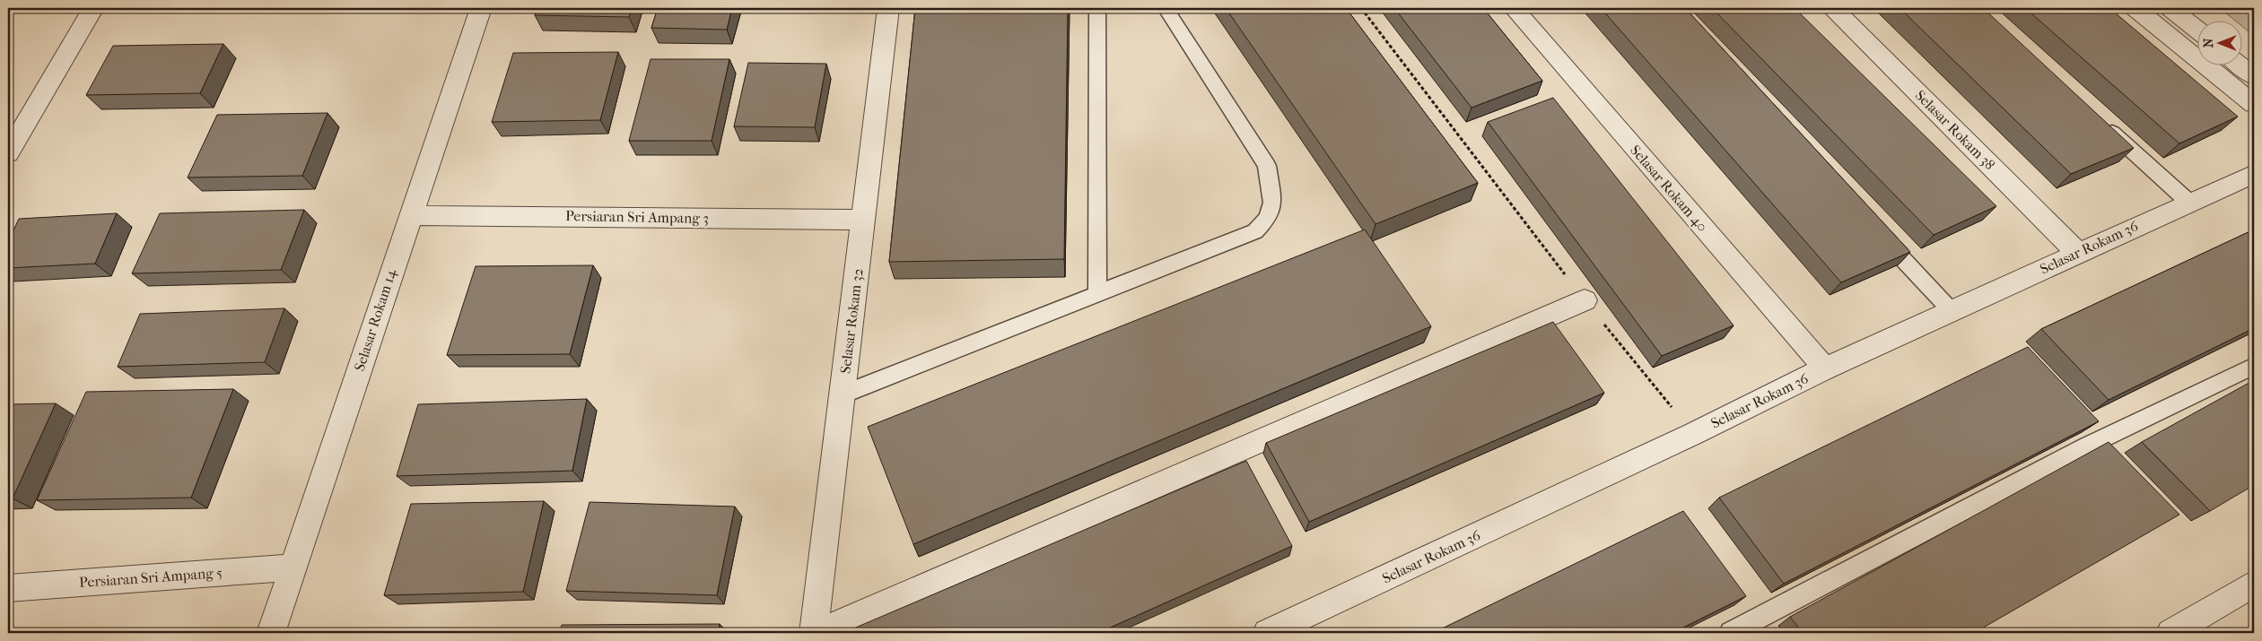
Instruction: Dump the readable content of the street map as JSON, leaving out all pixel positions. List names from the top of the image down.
{
  "streets": {
    "street": [
      "Selasar Rokam 38",
      "Selasar Rokam 40",
      "Persiaran Sri Ampang 3",
      "Selasar Rokam 36",
      "Selasar Rokam 14",
      "Selasar Rokam 32",
      "Persiaran Sri Ampang 5"
    ]
  },
  "crossings": [
    ["Selasar Rokam 38", "Selasar Rokam 36"],
    ["Selasar Rokam 40", "Selasar Rokam 36"],
    ["Persiaran Sri Ampang 3", "Selasar Rokam 14"],
    ["Persiaran Sri Ampang 3", "Selasar Rokam 32"],
    ["Selasar Rokam 14", "Persiaran Sri Ampang 5"]
  ],
  "north": "left"
}
